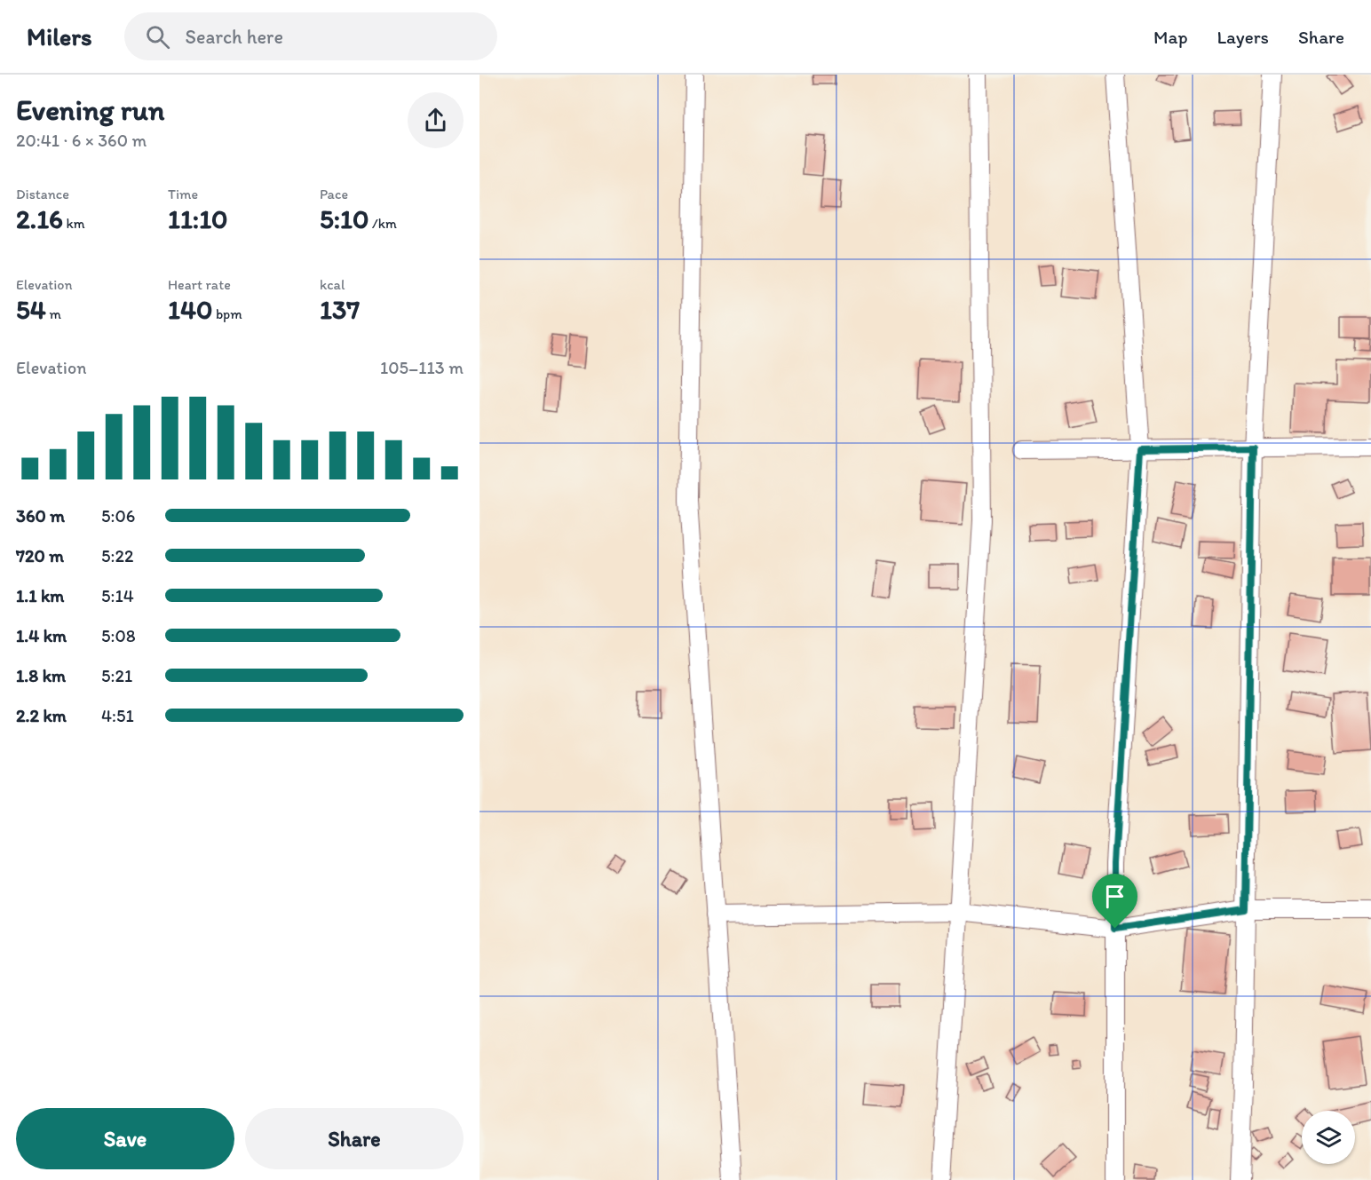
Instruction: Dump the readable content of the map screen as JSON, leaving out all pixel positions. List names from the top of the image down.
{
  "page": {
    "header": "Milers",
    "search": "Search here",
    "nav": ["Map", "Layers", "Share"],
    "heading": ["Evening run", "20:41 · 6 × 360 m"],
    "stats": [
      ["Distance", "2.16 km"],
      ["Time", "11:10"],
      ["Pace", "5:10 /km"],
      ["Elevation", "54 m"],
      ["Heart rate", "140 bpm"],
      ["kcal", "137"]
    ],
    "chart": ["Elevation", "105–113 m"],
    "list": [
      {
        "name": "360 m",
        "note": "5:06"
      },
      {
        "name": "720 m",
        "note": "5:22"
      },
      {
        "name": "1.1 km",
        "note": "5:14"
      },
      {
        "name": "1.4 km",
        "note": "5:08"
      },
      {
        "name": "1.8 km",
        "note": "5:21"
      },
      {
        "name": "2.2 km",
        "note": "4:51"
      }
    ],
    "buttons": ["Save", "Share"]
  }
}
